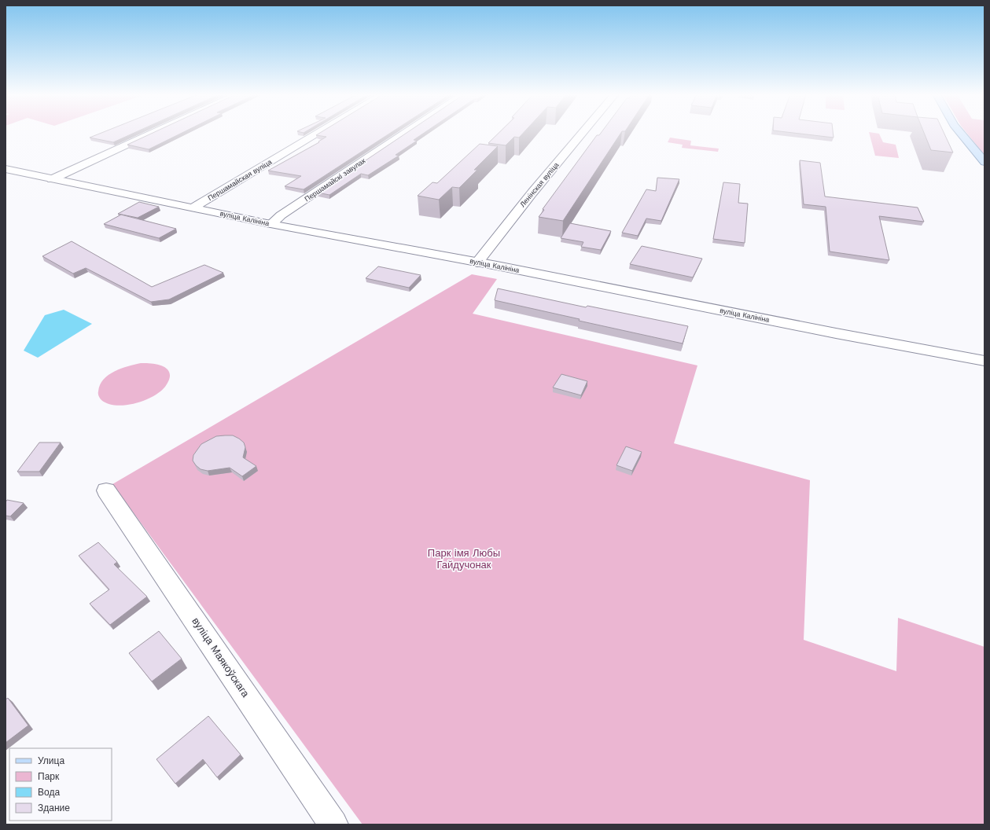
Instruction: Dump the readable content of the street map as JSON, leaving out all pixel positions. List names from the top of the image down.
{
  "streets": {
    "street": [
      "Першамайская вуліца",
      "Першамайскі завулак",
      "Ленінская вуліца",
      "вуліца Калініна",
      "вуліца Маякоўскага"
    ]
  },
  "crossings": [
    ["Першамайская вуліца", "вуліца Калініна"],
    ["Першамайскі завулак", "вуліца Калініна"],
    ["Ленінская вуліца", "вуліца Калініна"]
  ],
  "parks": ["Парк імя Любы Гайдучонак"],
  "legend": [
    "Улица",
    "Парк",
    "Вода",
    "Здание"
  ]
}
